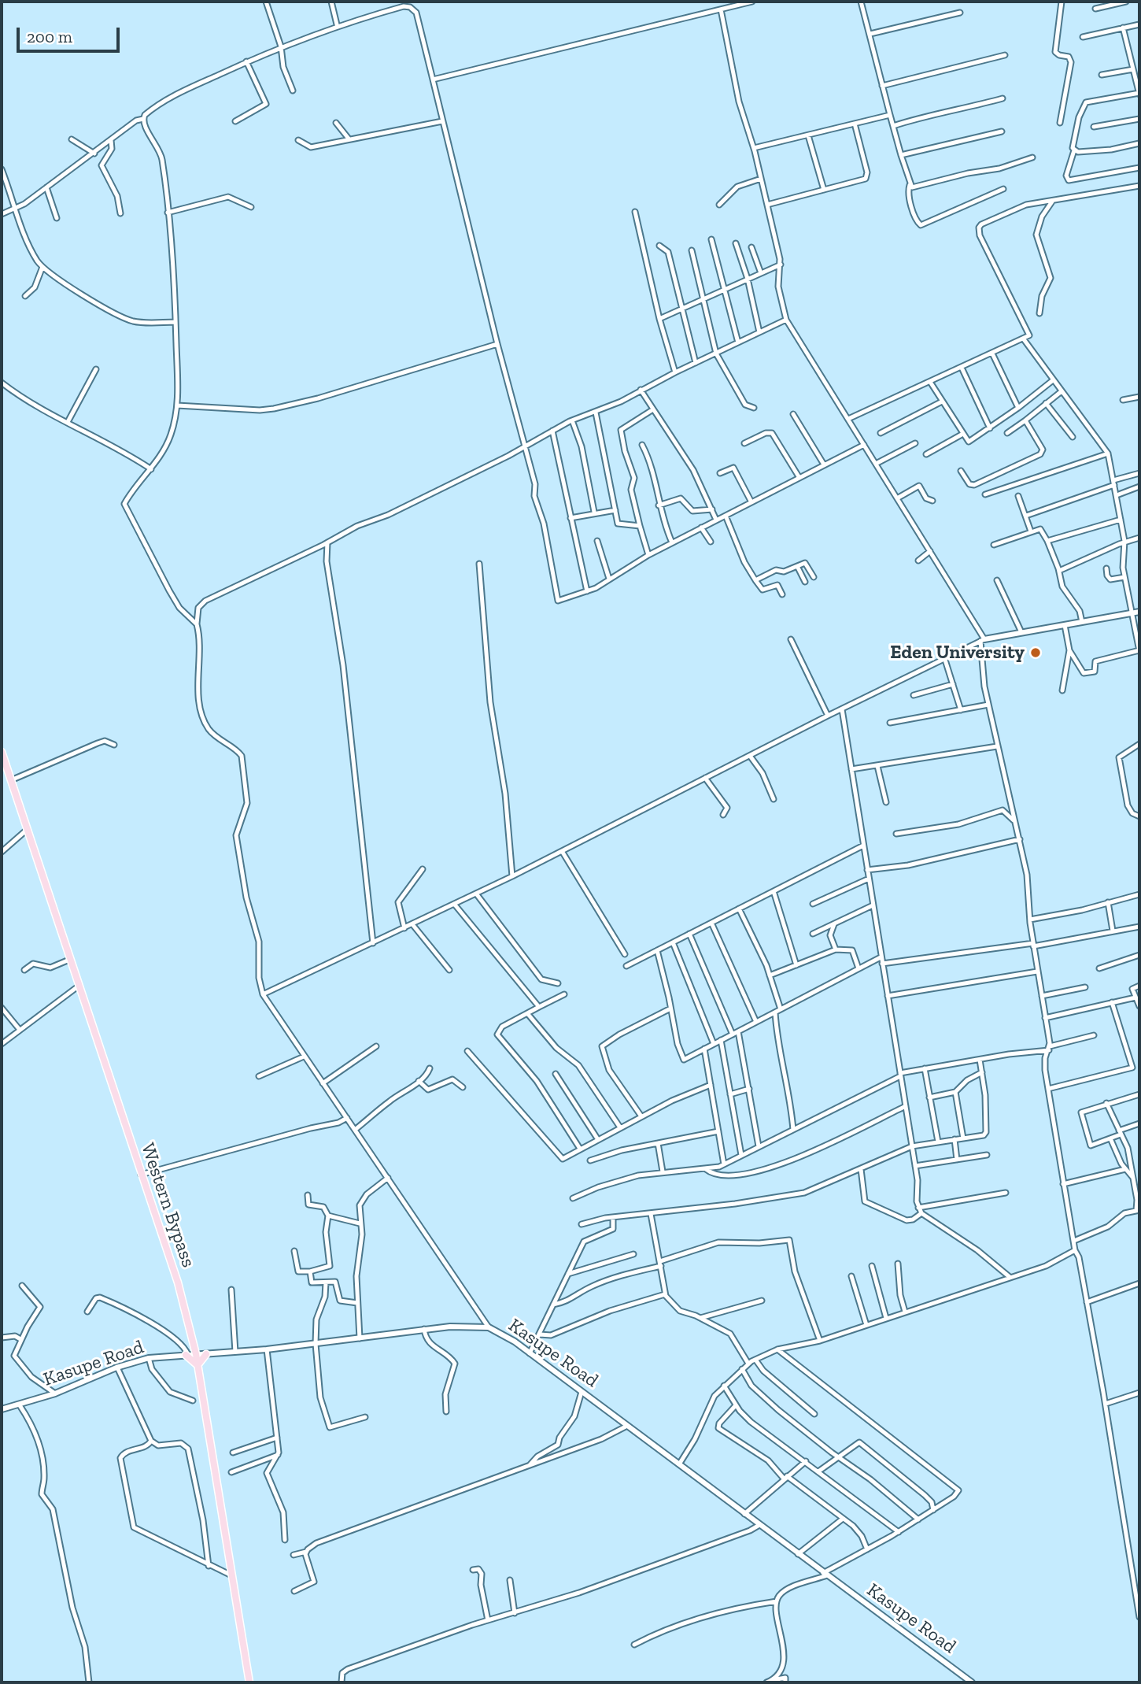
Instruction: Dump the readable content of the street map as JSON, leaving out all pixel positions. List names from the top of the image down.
{
  "streets": {
    "main road": ["Western Bypass"],
    "street": ["Kasupe Road"]
  },
  "crossings": [
    ["Western Bypass", "Kasupe Road"]
  ],
  "places": ["Eden University"],
  "scale_bar": "200 m"
}
